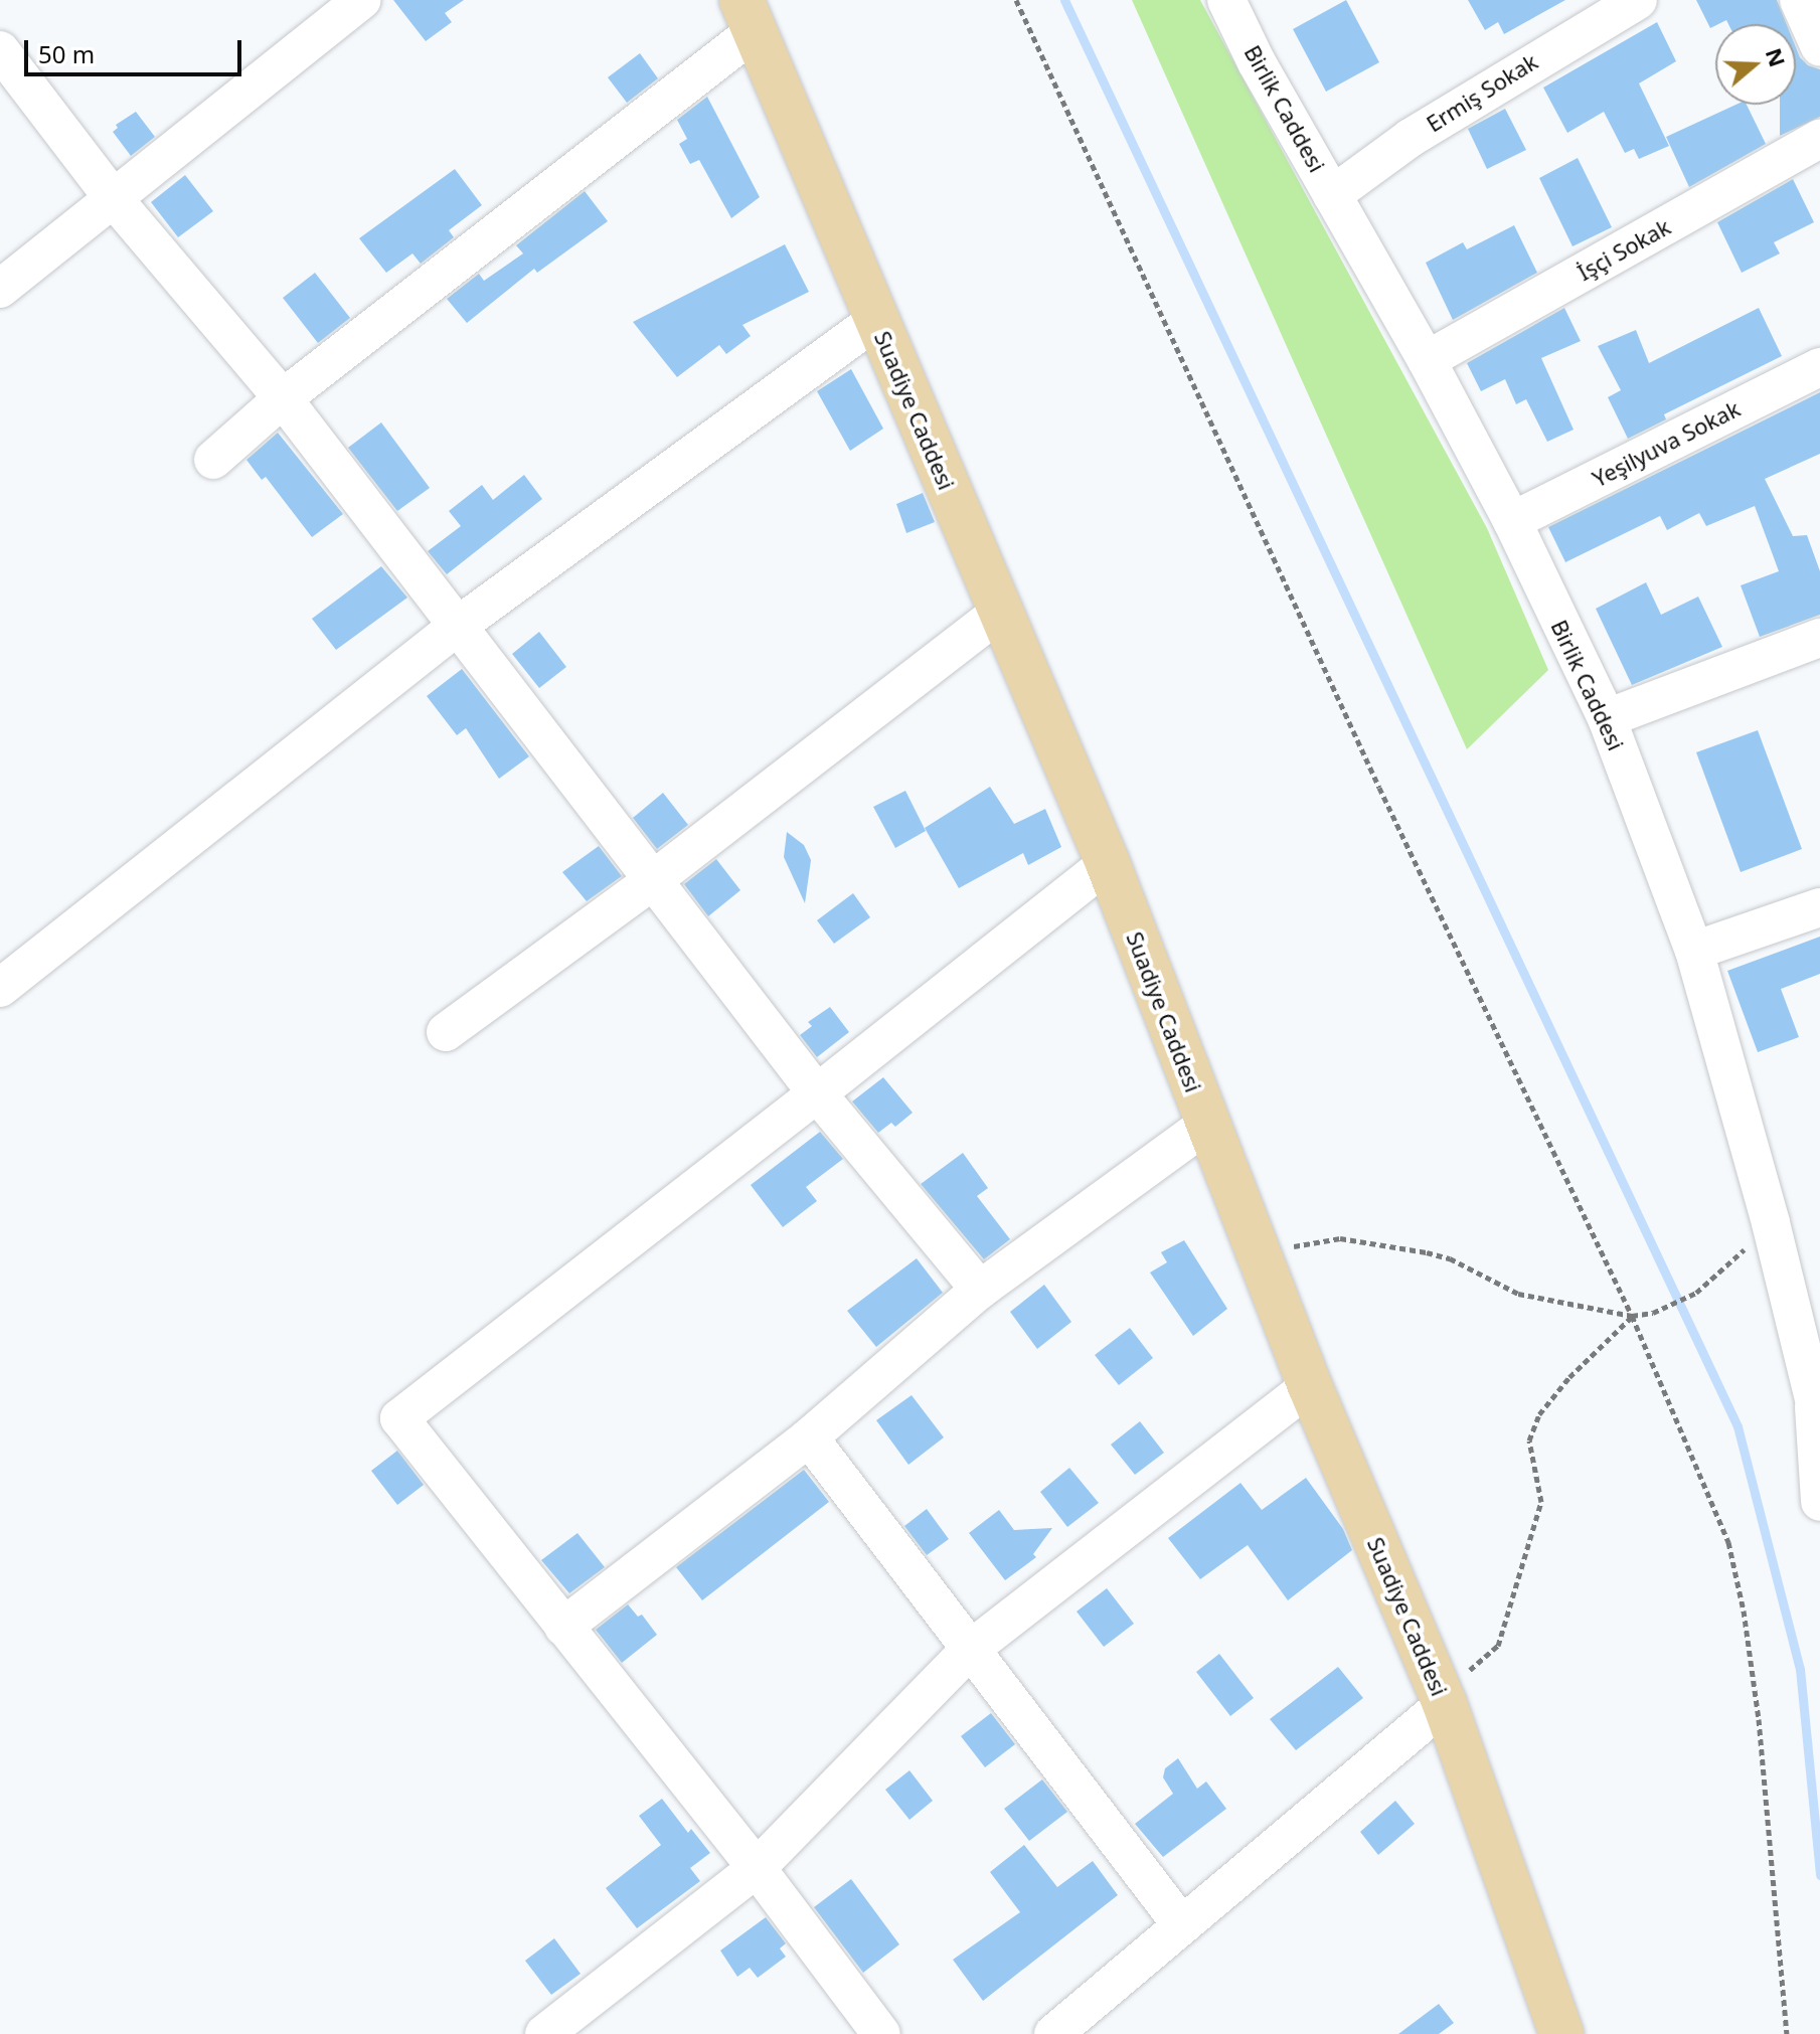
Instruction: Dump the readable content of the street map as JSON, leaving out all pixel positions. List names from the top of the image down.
{
  "streets": {
    "main road": ["Suadiye Caddesi"],
    "street": [
      "Ermiş Sokak",
      "Birlik Caddesi",
      "İşçi Sokak",
      "Yeşilyuva Sokak"
    ]
  },
  "crossings": [
    ["Ermiş Sokak", "Birlik Caddesi"],
    ["Birlik Caddesi", "İşçi Sokak"],
    ["Birlik Caddesi", "Yeşilyuva Sokak"]
  ],
  "scale_bar": "50 m",
  "north": "right"
}
